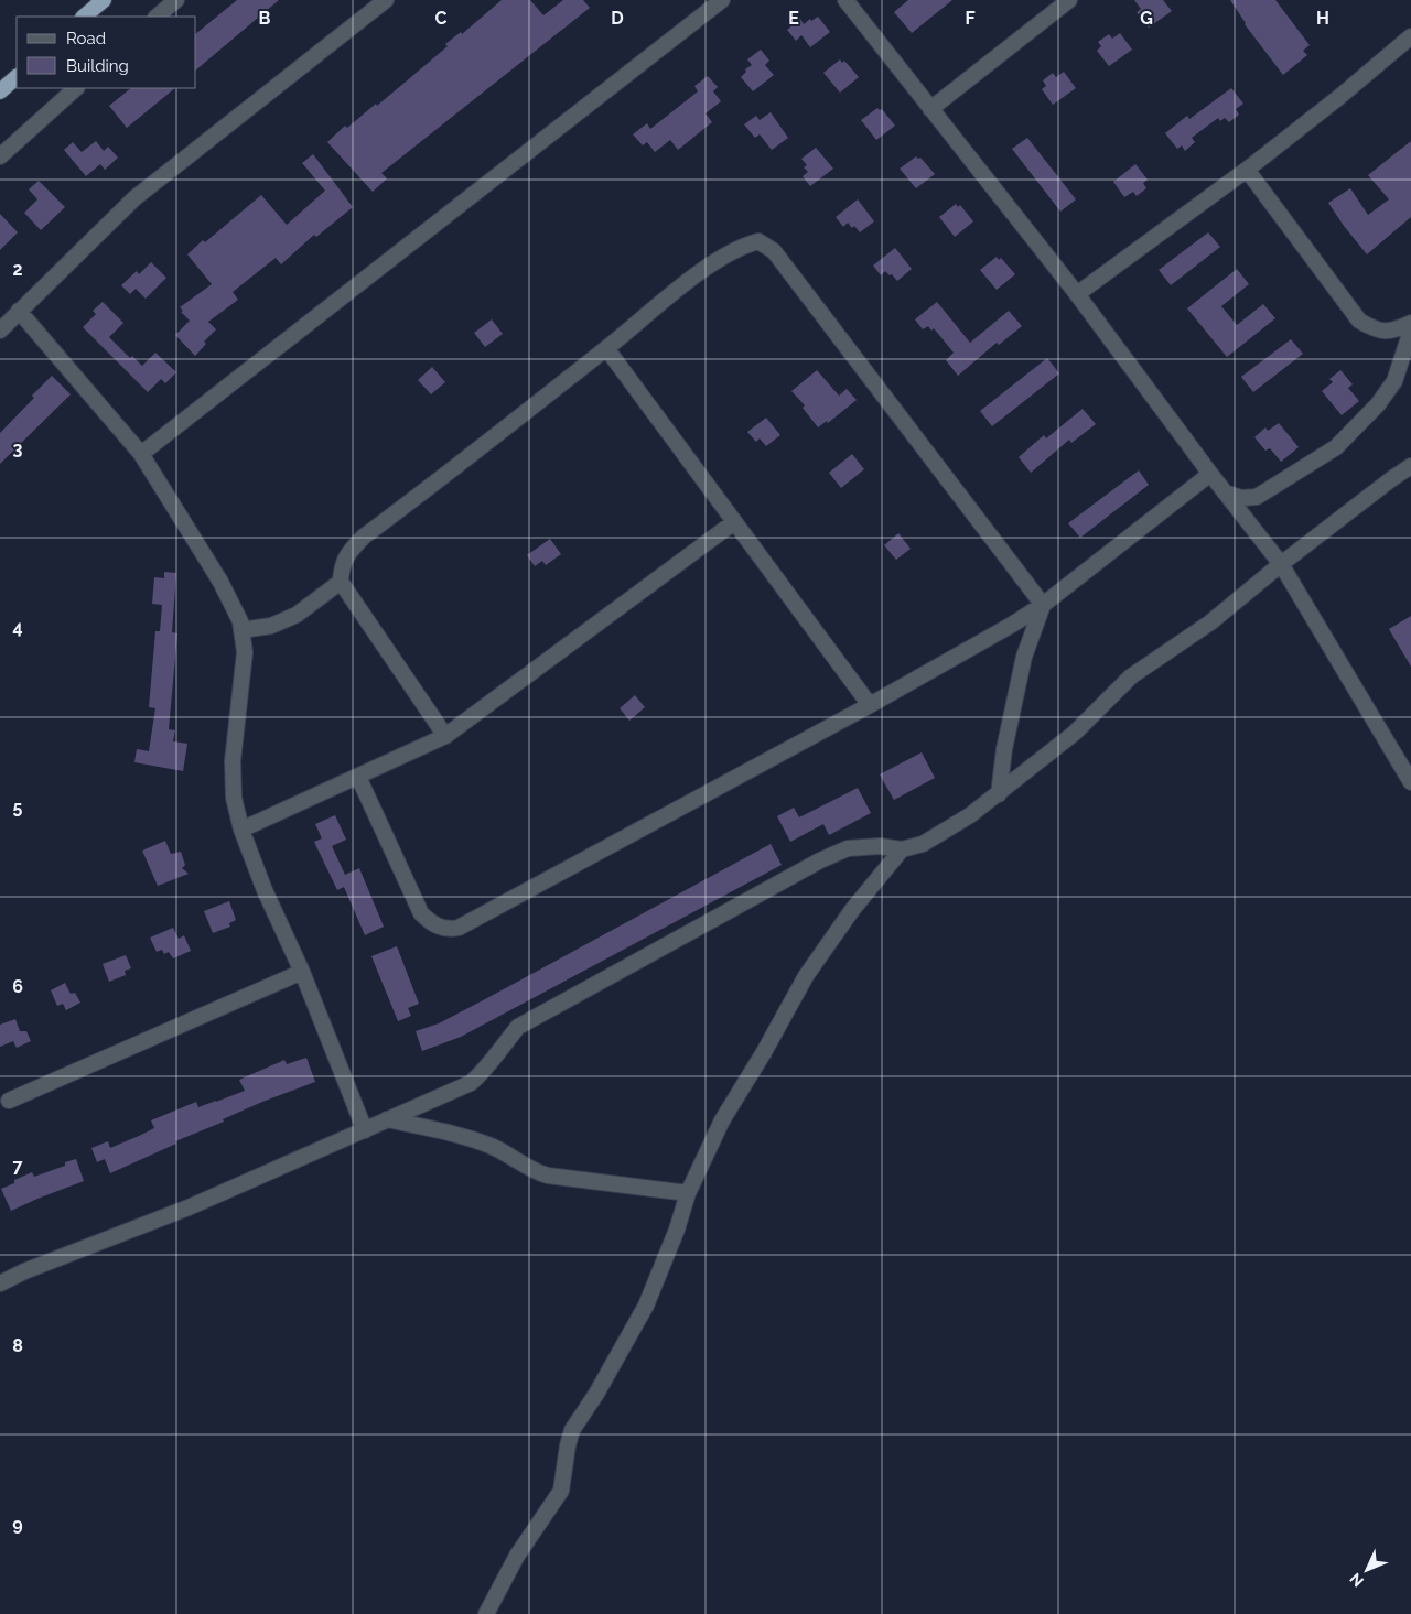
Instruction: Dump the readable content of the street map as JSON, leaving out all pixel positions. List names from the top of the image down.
{
  "legend": ["Road", "Building"],
  "north": "bottom left",
  "grid": {
    "columns": [
      "B",
      "C",
      "D",
      "E",
      "F",
      "G",
      "H"
    ],
    "rows": [
      "2",
      "3",
      "4",
      "5",
      "6",
      "7",
      "8",
      "9"
    ]
  }
}
